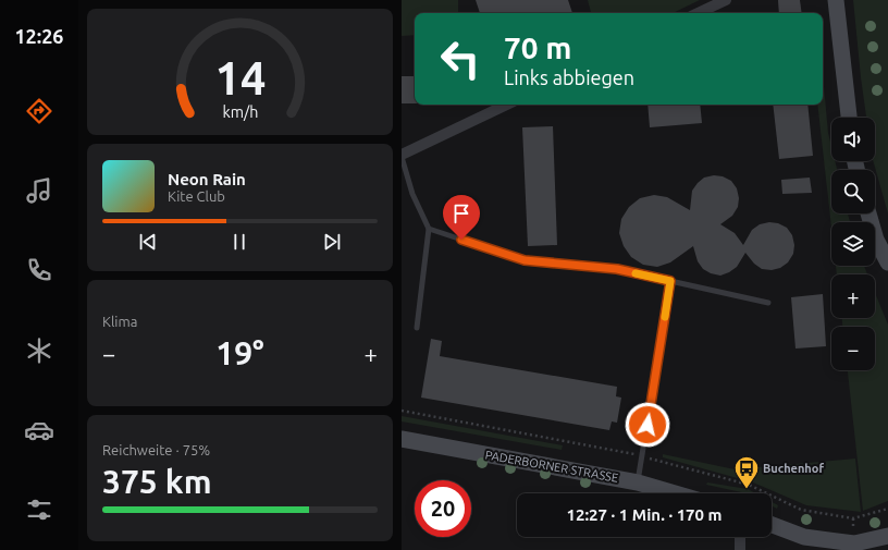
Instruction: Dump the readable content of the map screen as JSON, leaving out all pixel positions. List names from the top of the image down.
{
  "streets": {
    "main road": ["PADERBORNER STRASSE"]
  },
  "places": {
    "bus stop": ["Buchenhof"]
  },
  "page": {
    "tabs": "12:26",
    "turn": ["70 m", "Links abbiegen"],
    "map_buttons": ["+", "−"],
    "song": ["Neon Rain", "Kite Club"],
    "tile": [
      "Klima",
      ["Reichweite · 75%", "375 km"]
    ],
    "heat": ["−", "19°", "+"],
    "limit": "20",
    "trip": "12:27 · 1 Min. · 170 m",
    "gauge": ["14", "km/h"]
  }
}
